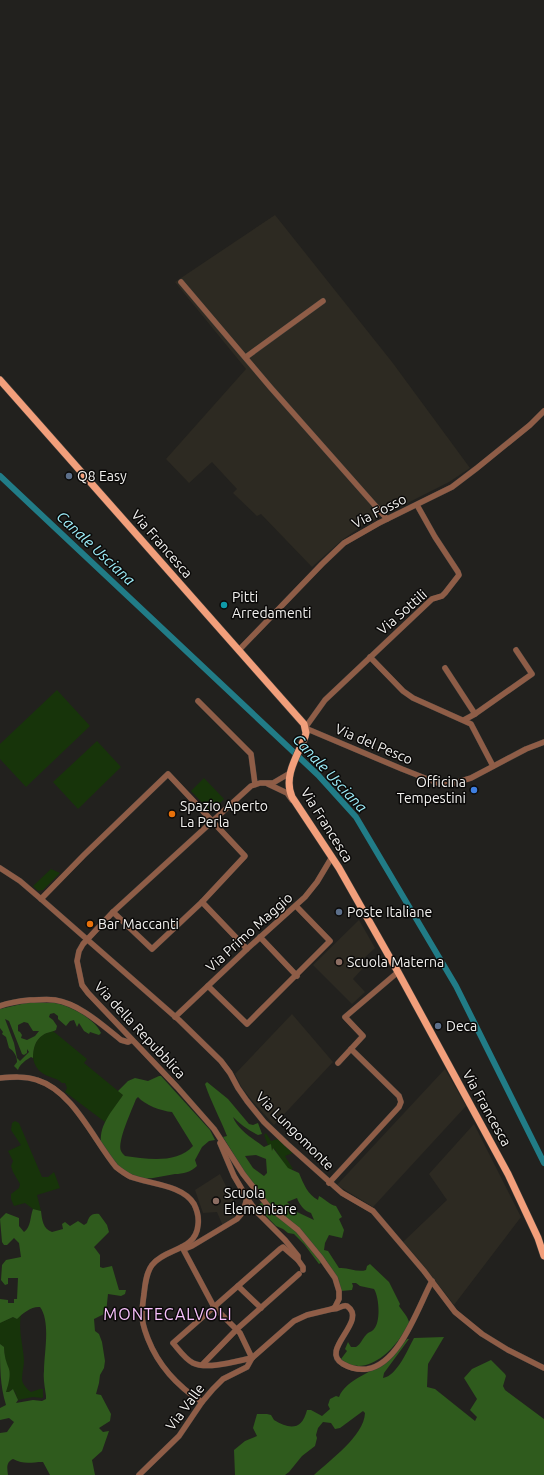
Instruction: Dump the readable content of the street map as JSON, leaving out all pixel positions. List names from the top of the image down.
{
  "streets": {
    "main road": ["Via Francesca"],
    "street": [
      "Via Fosso",
      "Via Sottili",
      "Via del Pesco",
      "Via Primo Maggio",
      "Via della Repubblica",
      "Via Lungomonte",
      "Via Valle"
    ]
  },
  "crossings": [
    ["Via Fosso", "Via Francesca"],
    ["Via Fosso", "Via Sottili"],
    ["Via Francesca", "Via Sottili"],
    ["Via Francesca", "Via del Pesco"],
    ["Via Francesca", "Via Primo Maggio"],
    ["Via Sottili", "Via del Pesco"],
    ["Via Primo Maggio", "Via Lungomonte"],
    ["Via della Repubblica", "Via Lungomonte"]
  ],
  "districts": ["MONTECALVOLI"],
  "water": ["Canale Usciana"],
  "places": [
    "Q8 Easy",
    "Pitti Arredamenti",
    "Officina Tempestini",
    "Spazio Aperto La Perla",
    "Poste Italiane",
    "Bar Maccanti",
    "Scuola Materna",
    "Deca",
    "Scuola Elementare"
  ]
}
